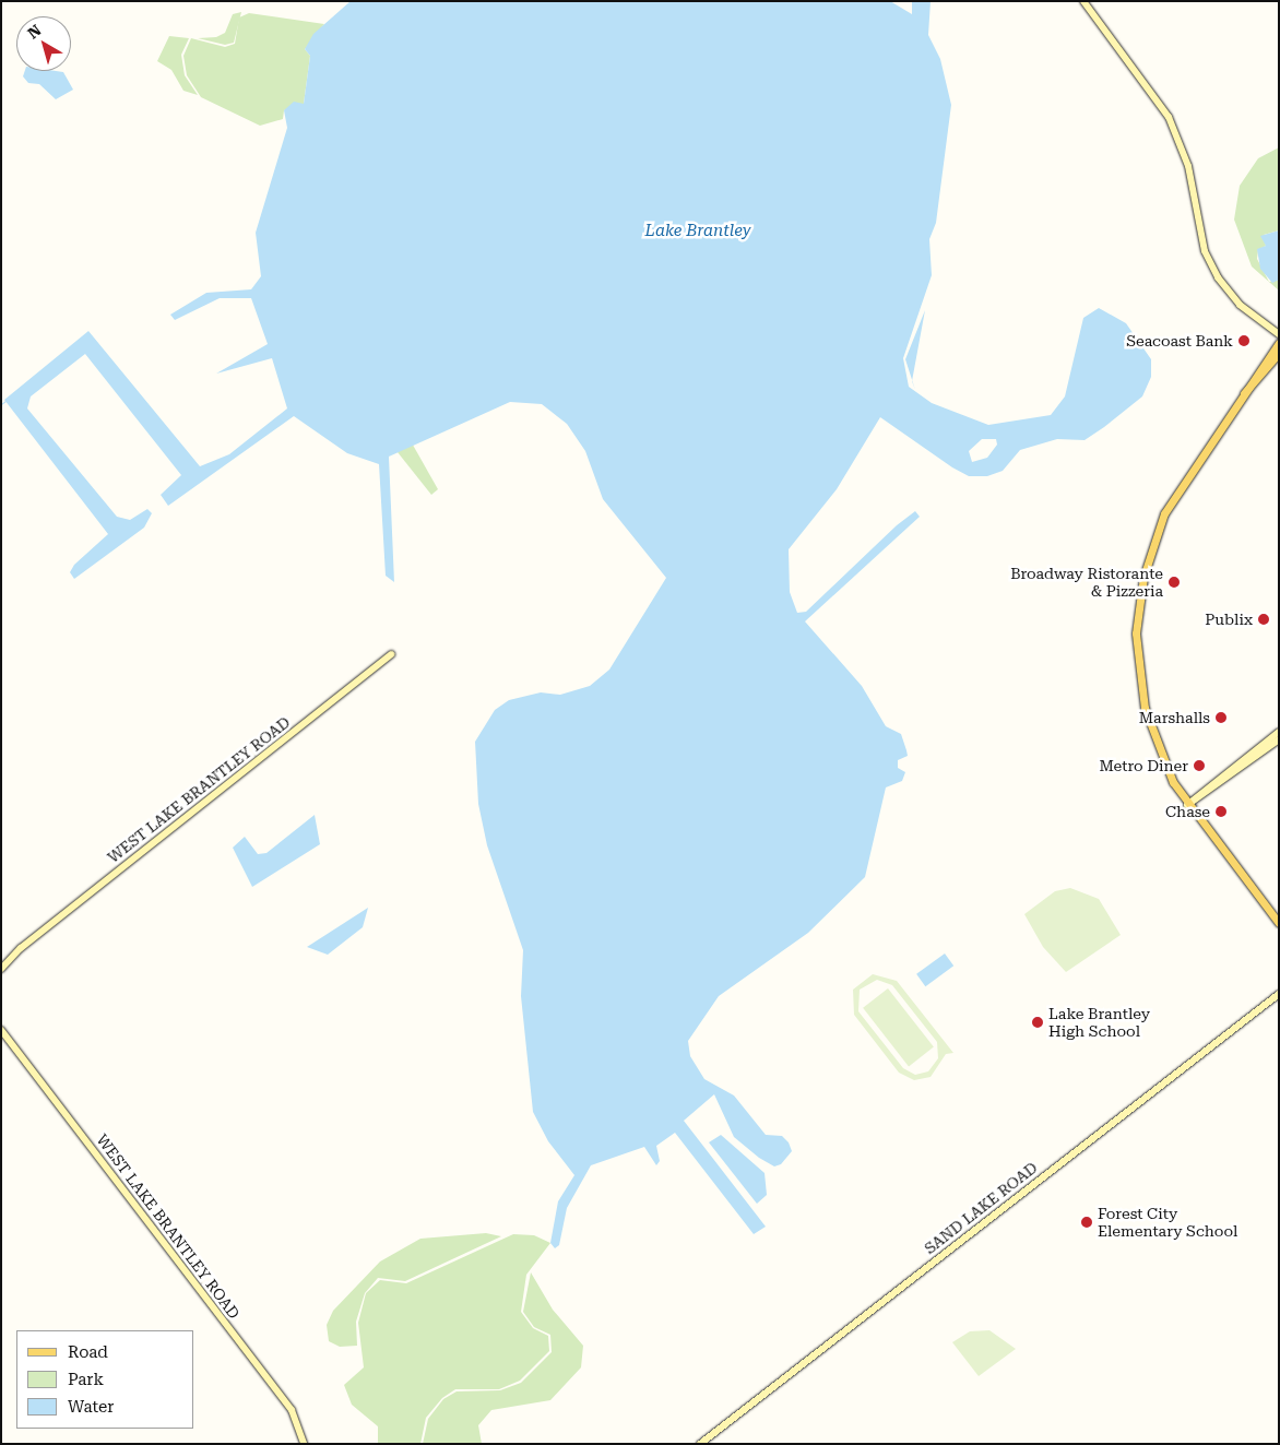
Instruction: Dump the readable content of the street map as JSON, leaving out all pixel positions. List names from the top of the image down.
{
  "streets": {
    "street": ["WEST LAKE BRANTLEY ROAD", "SAND LAKE ROAD"]
  },
  "water": ["Lake Brantley"],
  "places": [
    "Seacoast Bank",
    "Broadway Ristorante & Pizzeria",
    "Publix",
    "Marshalls",
    "Metro Diner",
    "Chase",
    "Lake Brantley High School",
    "Forest City Elementary School"
  ],
  "legend": ["Road", "Park", "Water"],
  "north": "top left"
}
